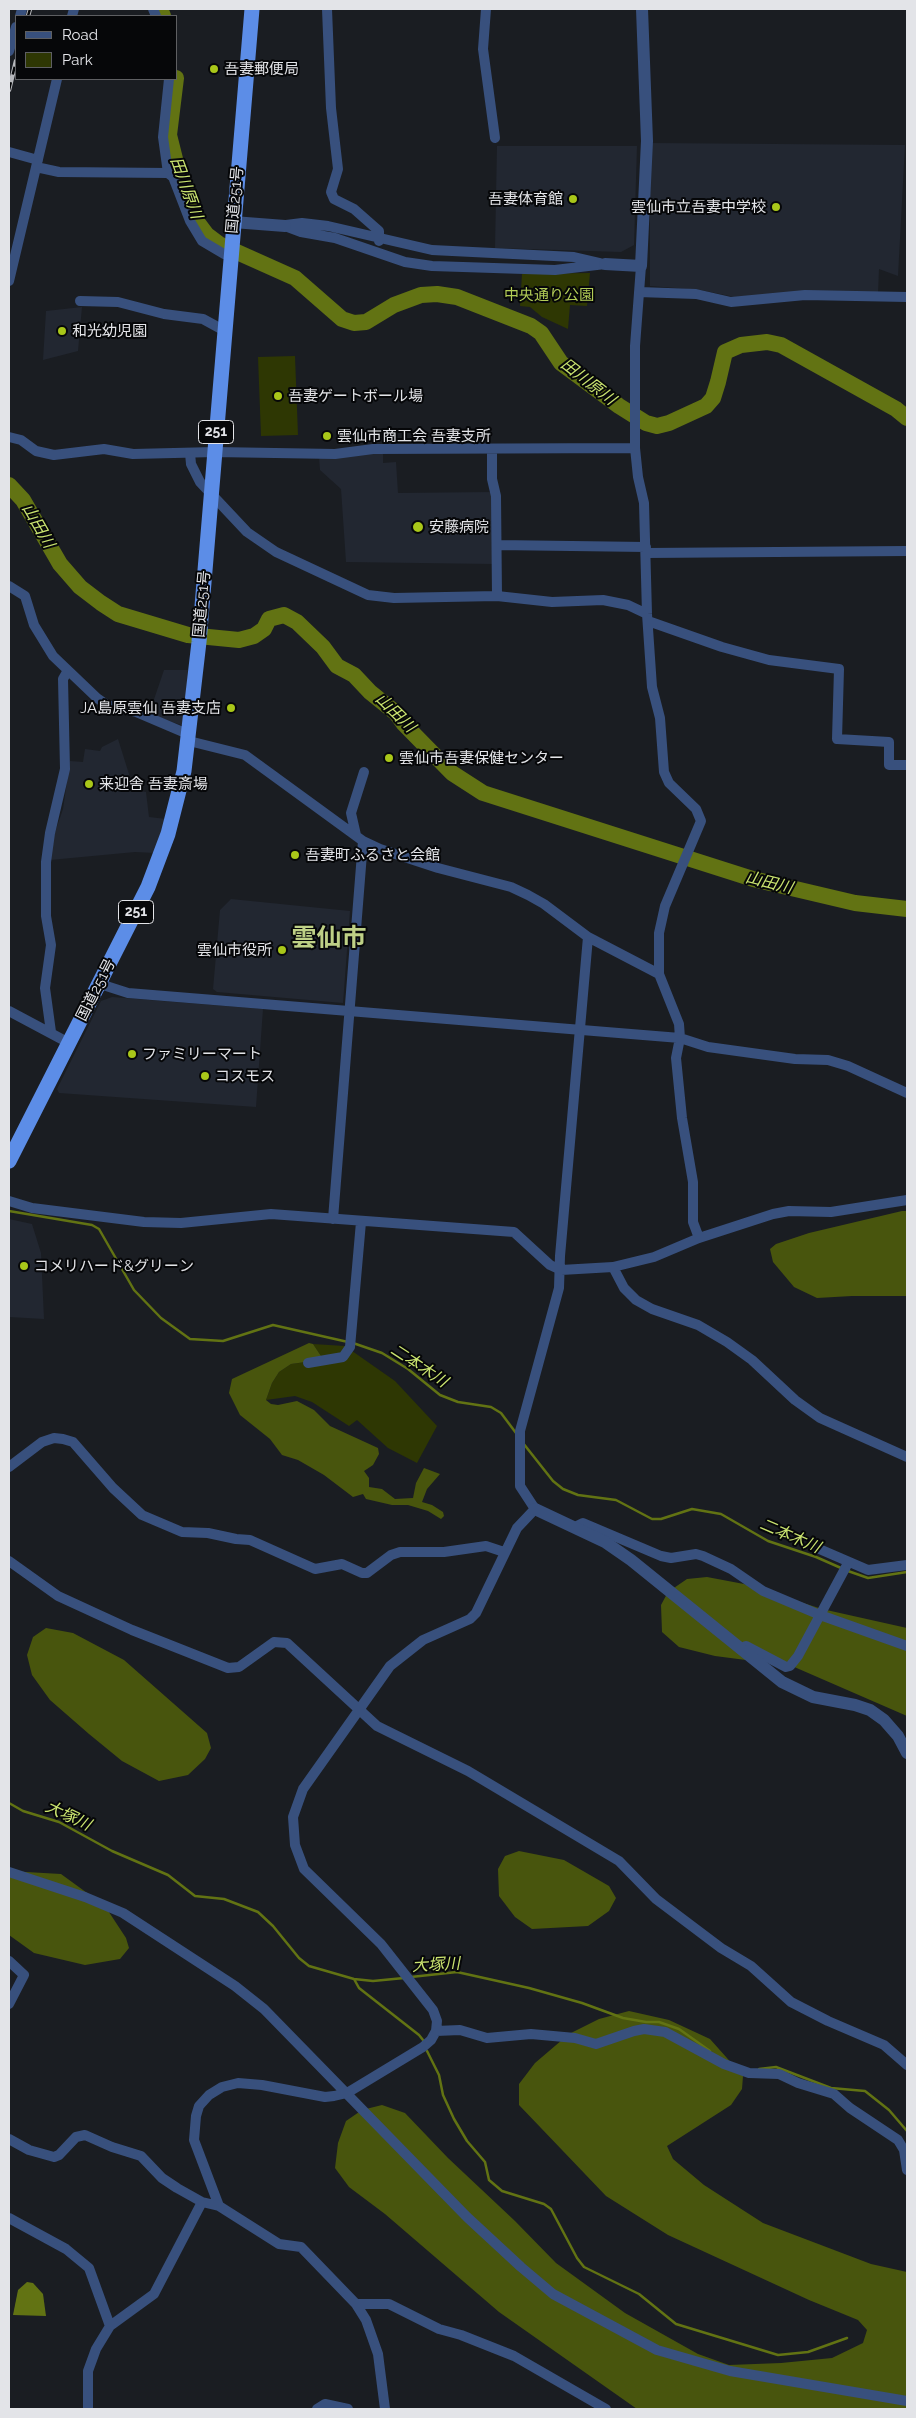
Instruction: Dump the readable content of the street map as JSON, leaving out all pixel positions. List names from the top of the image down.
{
  "streets": {
    "highway": ["国道251号", "251"]
  },
  "districts": ["雲仙市"],
  "water": [
    "田川原川",
    "山田川",
    "二本木川",
    "大塚川"
  ],
  "parks": ["中央通り公園"],
  "places": [
    "吾妻郵便局",
    "吾妻体育館",
    "雲仙市立吾妻中学校",
    "和光幼児園",
    "吾妻ゲートボール場",
    "雲仙市商工会 吾妻支所",
    "安藤病院",
    "JA島原雲仙 吾妻支店",
    "雲仙市吾妻保健センター",
    "来迎舎 吾妻斎場",
    "吾妻町ふるさと会館",
    "雲仙市役所",
    "ファミリーマート",
    "コスモス",
    "コメリハード&グリーン"
  ],
  "legend": ["Road", "Park"]
}
